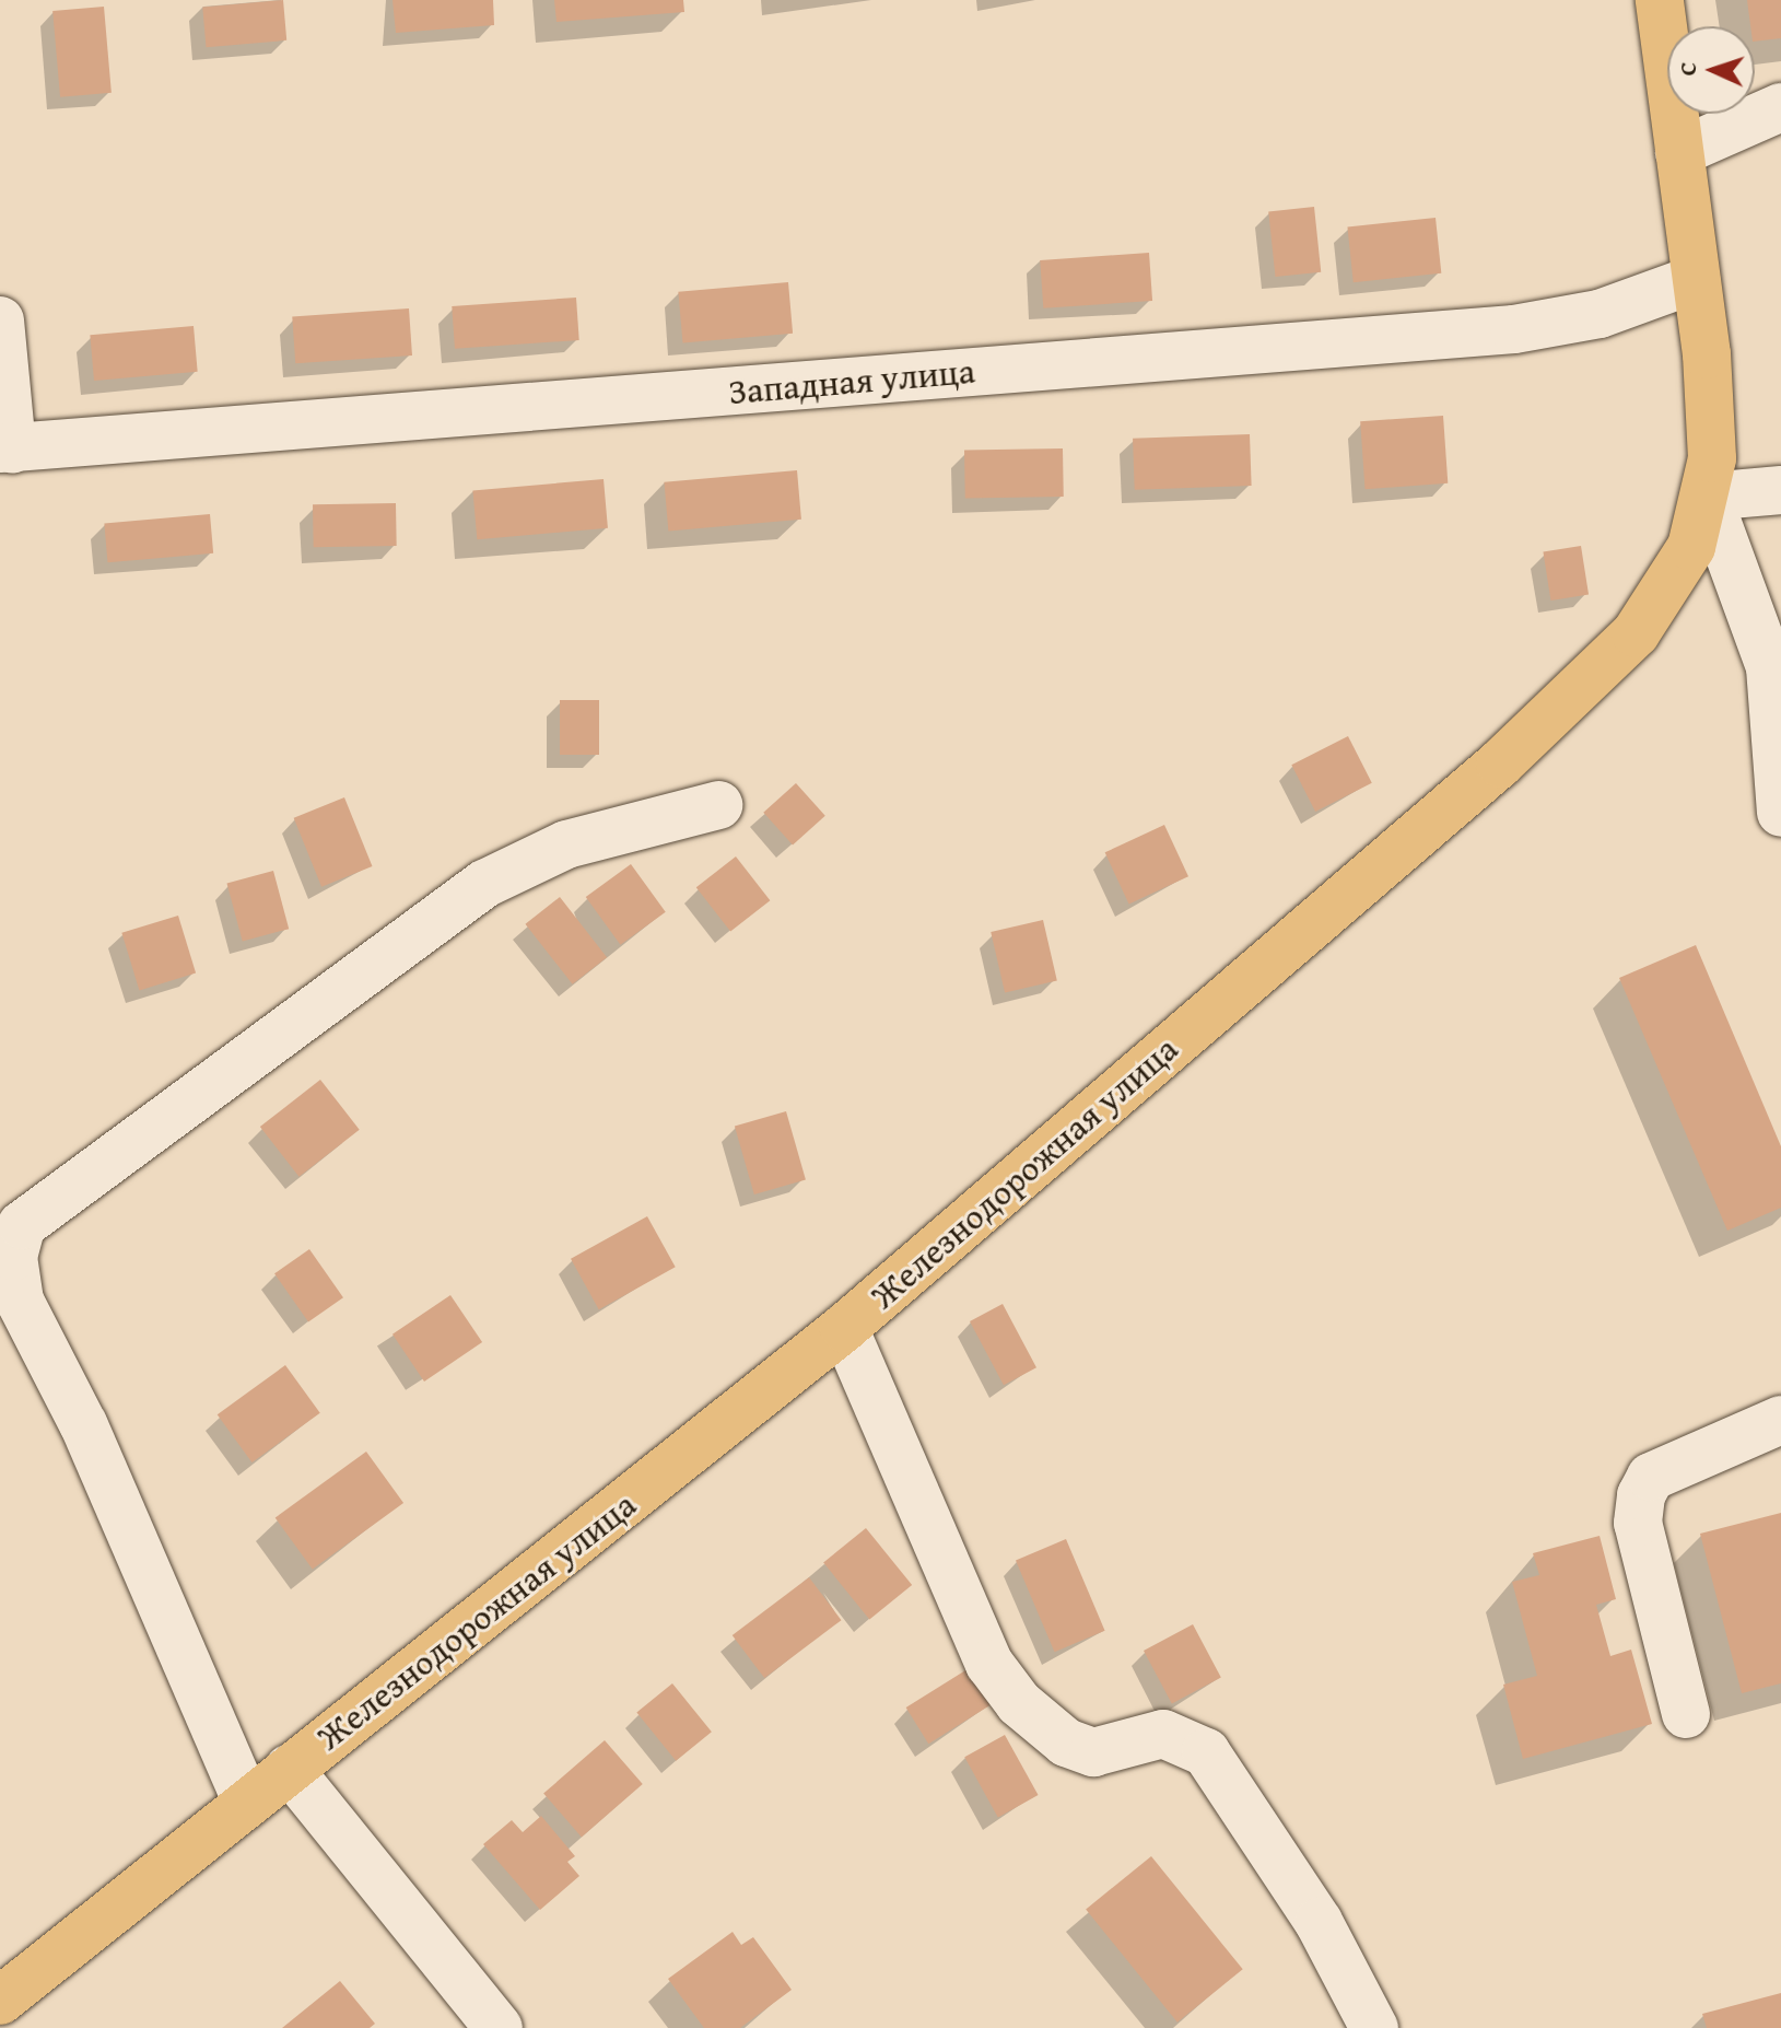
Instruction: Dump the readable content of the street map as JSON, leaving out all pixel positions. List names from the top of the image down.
{
  "streets": {
    "main road": ["Железнодорожная улица"],
    "street": ["Западная улица"]
  },
  "crossings": [
    ["Западная улица", "Железнодорожная улица"]
  ],
  "north": "left"
}
